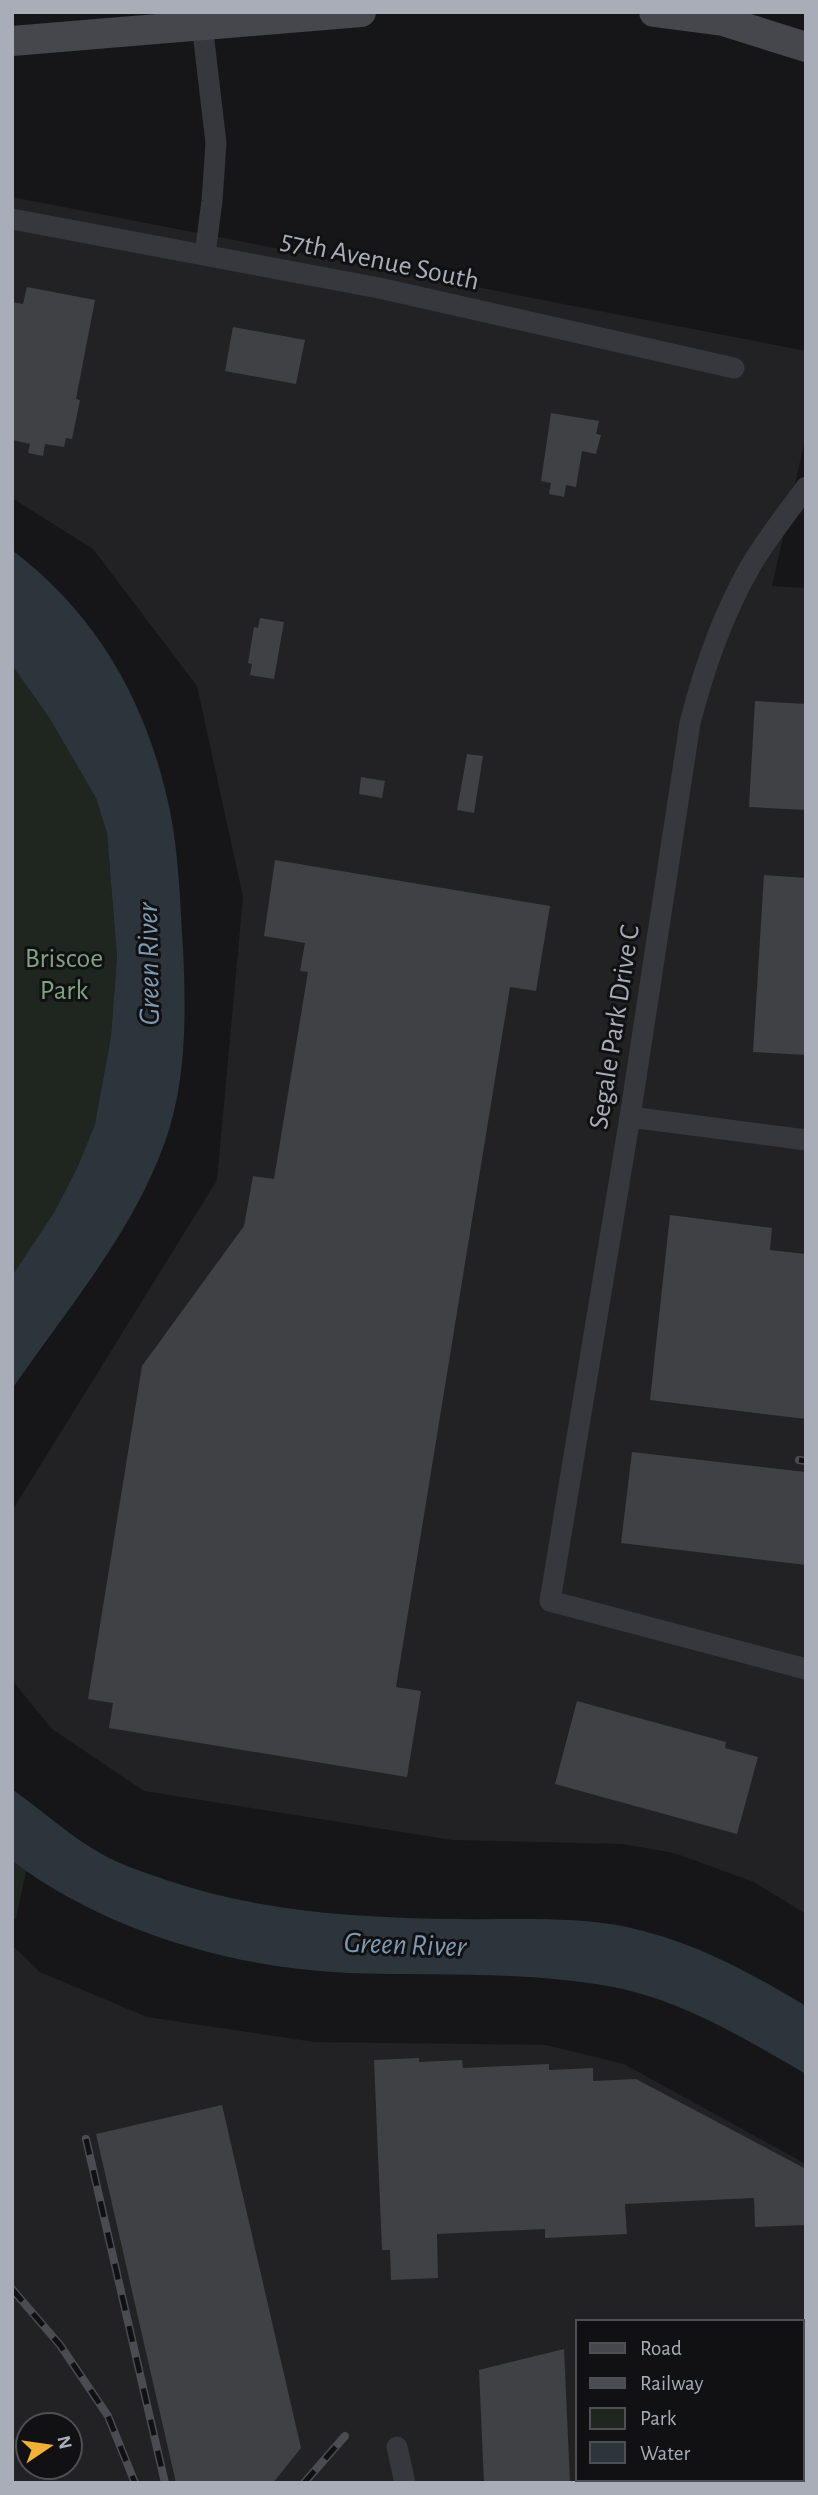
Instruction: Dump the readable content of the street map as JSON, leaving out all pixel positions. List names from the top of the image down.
{
  "streets": {
    "street": ["57th Avenue South", "Segale Park Drive C"]
  },
  "water": ["Green River"],
  "parks": ["Briscoe Park"],
  "legend": [
    "Road",
    "Railway",
    "Park",
    "Water"
  ],
  "north": "right"
}
